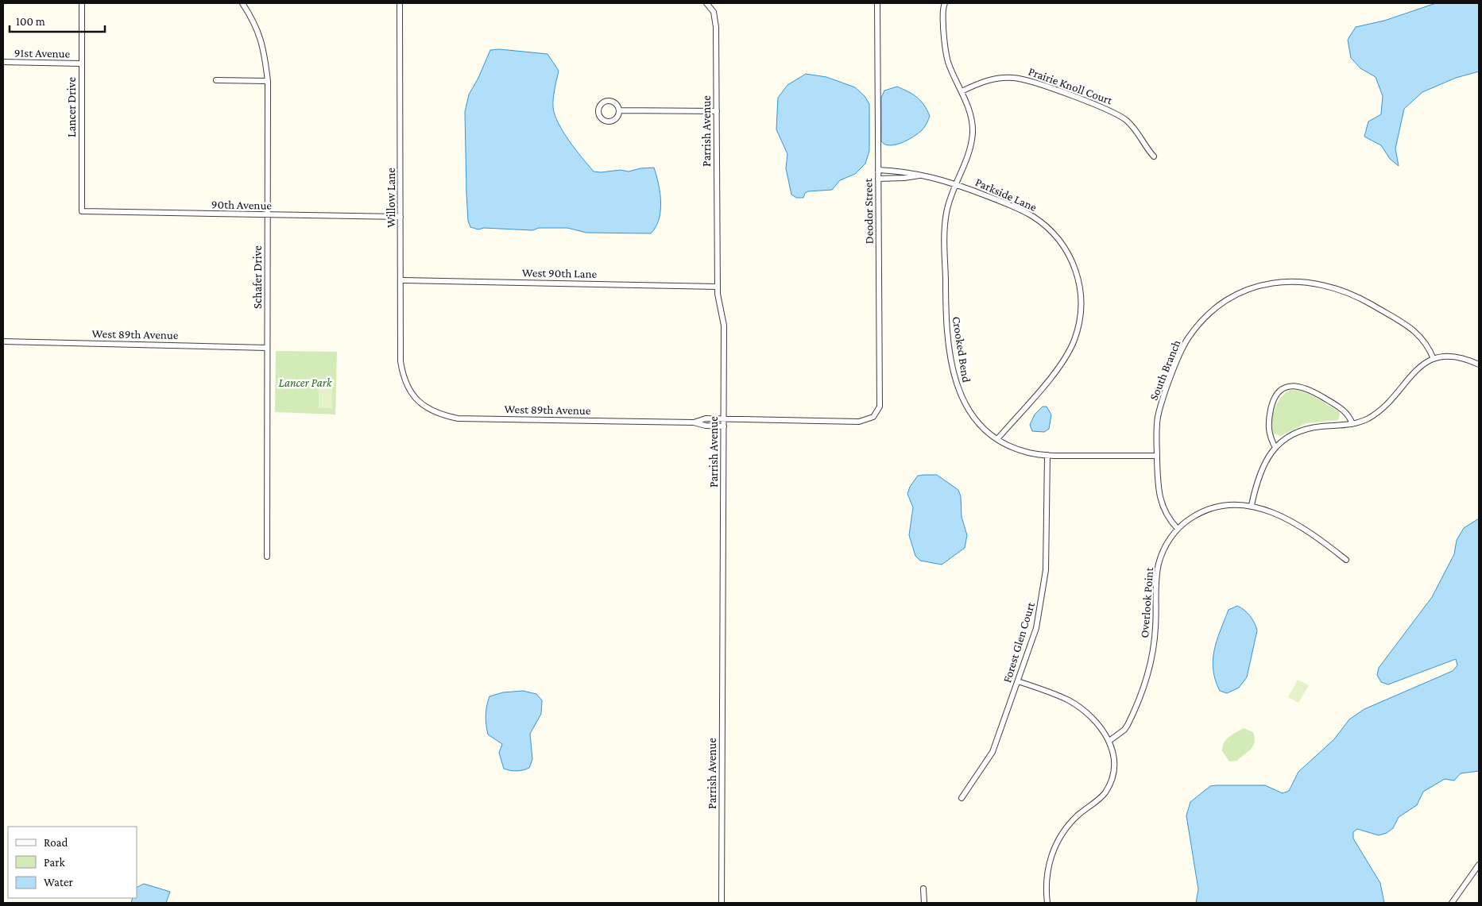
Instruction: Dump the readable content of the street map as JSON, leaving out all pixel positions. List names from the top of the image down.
{
  "streets": {
    "street": [
      "91st Avenue",
      "Prairie Knoll Court",
      "Lancer Drive",
      "Parrish Avenue",
      "Parkside Lane",
      "Willow Lane",
      "90th Avenue",
      "Deodor Street",
      "West 90th Lane",
      "Schafer Drive",
      "West 89th Avenue",
      "Crooked Bend",
      "South Branch",
      "Overlook Point",
      "Forest Glen Court"
    ]
  },
  "crossings": [
    ["91st Avenue", "Lancer Drive"],
    ["Prairie Knoll Court", "Crooked Bend"],
    ["Lancer Drive", "90th Avenue"],
    ["Parrish Avenue", "West 90th Lane"],
    ["Parrish Avenue", "West 89th Avenue"],
    ["Parkside Lane", "Deodor Street"],
    ["Parkside Lane", "Crooked Bend"],
    ["Willow Lane", "90th Avenue"],
    ["Willow Lane", "West 90th Lane"],
    ["Willow Lane", "West 89th Avenue"],
    ["90th Avenue", "Schafer Drive"],
    ["Deodor Street", "West 89th Avenue"],
    ["Schafer Drive", "West 89th Avenue"],
    ["Crooked Bend", "South Branch"],
    ["Crooked Bend", "Forest Glen Court"],
    ["South Branch", "Overlook Point"]
  ],
  "parks": ["Lancer Park"],
  "legend": ["Road", "Park", "Water"],
  "scale_bar": "100 m"
}
